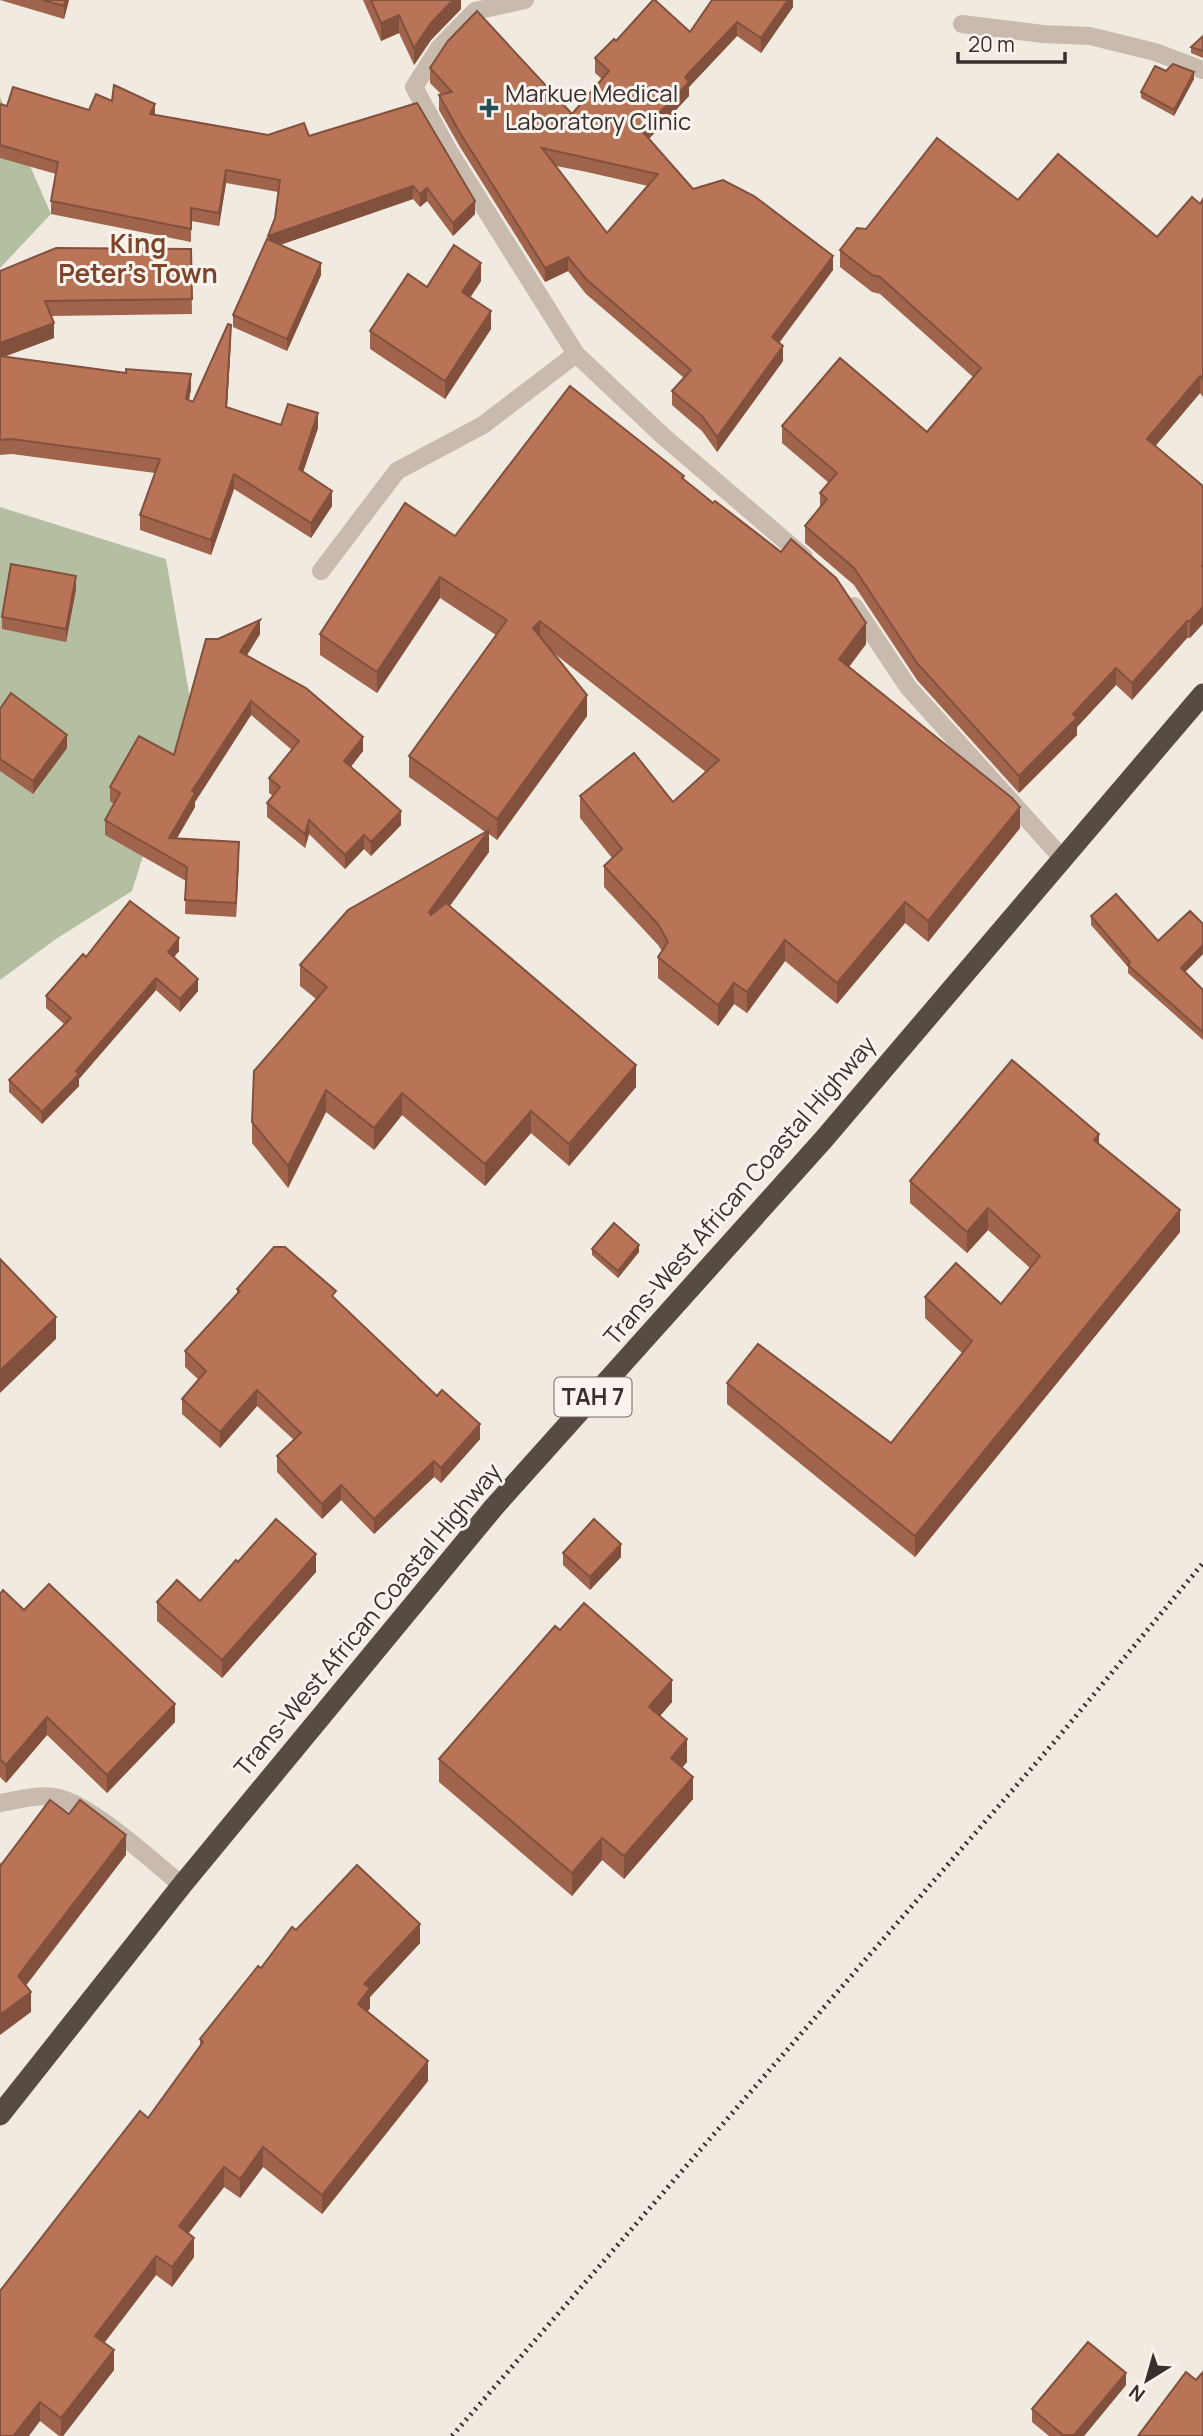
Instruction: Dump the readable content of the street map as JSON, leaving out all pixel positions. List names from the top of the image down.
{
  "streets": {
    "highway": ["Trans-West African Coastal Highway", "TAH 7"]
  },
  "districts": ["King Peter's Town"],
  "places": {
    "health": ["Markue Medical Laboratory Clinic"]
  },
  "scale_bar": "20 m",
  "north": "bottom left"
}
